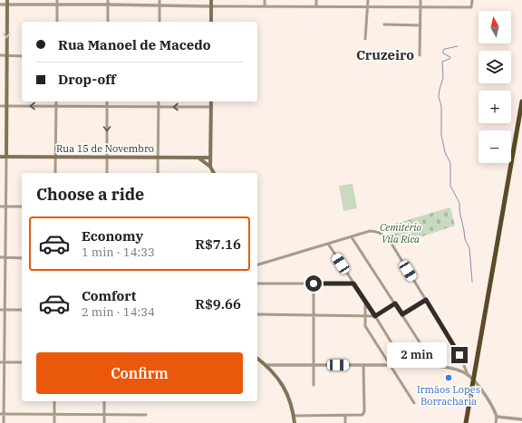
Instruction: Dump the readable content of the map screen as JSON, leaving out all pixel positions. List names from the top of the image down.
{
  "streets": {
    "main road": ["Rua 15 de Novembro"]
  },
  "districts": ["Cruzeiro"],
  "parks": ["Cemitério Vila Rica"],
  "places": ["Irmãos Lopes Borracharia"],
  "north": "top",
  "page": {
    "map_buttons": ["+", "−"],
    "banner": ["Rua Manoel de Macedo", "Drop-off"],
    "heading": "Choose a ride",
    "list": [
      {
        "name": "Economy",
        "note": "1 min · 14:33",
        "value": "R$7.16"
      },
      {
        "name": "Comfort",
        "note": "2 min · 14:34",
        "value": "R$9.66"
      }
    ],
    "bubble": "2 min",
    "buttons": "Confirm"
  }
}
